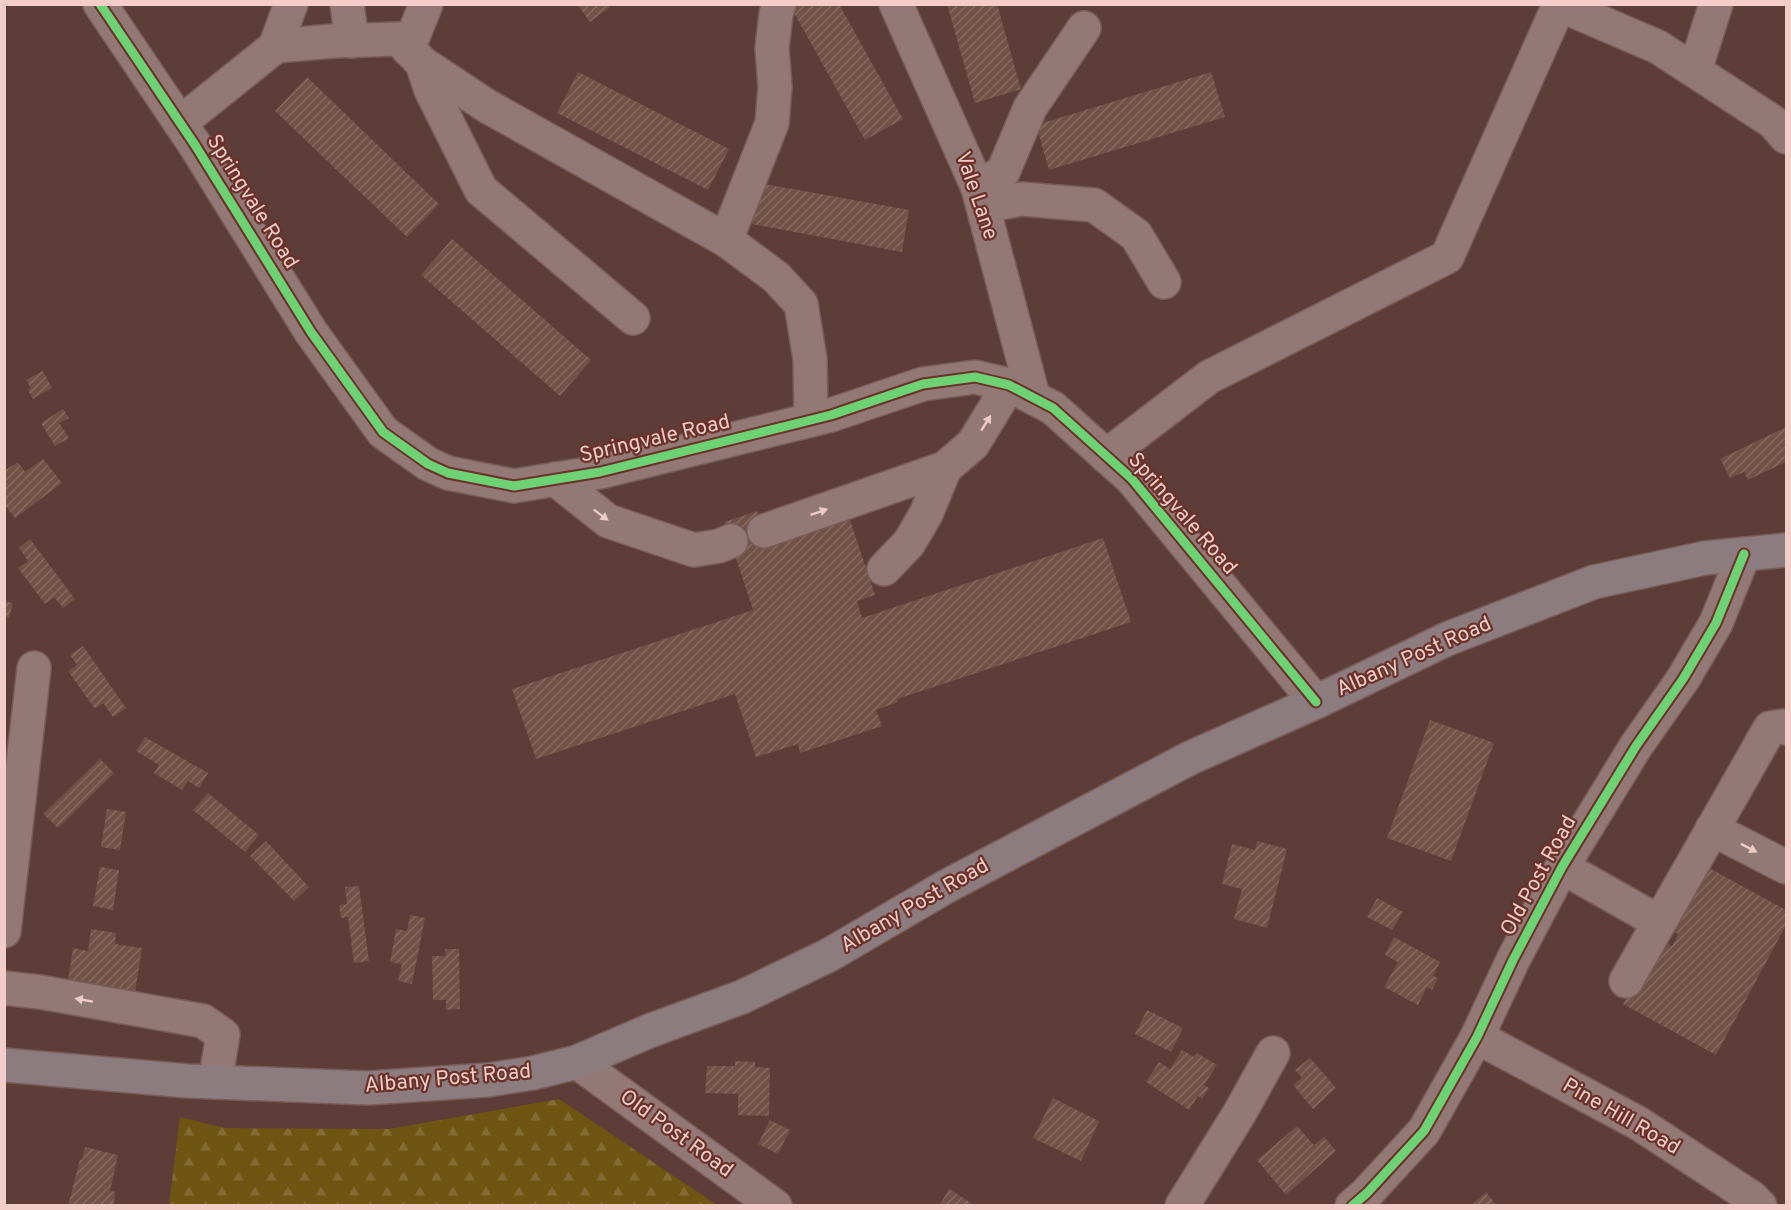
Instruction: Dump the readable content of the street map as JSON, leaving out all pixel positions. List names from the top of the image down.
{
  "streets": {
    "main road": ["Albany Post Road"],
    "street": [
      "Vale Lane",
      "Springvale Road",
      "Old Post Road",
      "Pine Hill Road"
    ]
  },
  "crossings": [
    ["Vale Lane", "Springvale Road"],
    ["Springvale Road", "Albany Post Road"],
    ["Albany Post Road", "Old Post Road"],
    ["Old Post Road", "Pine Hill Road"]
  ]
}
